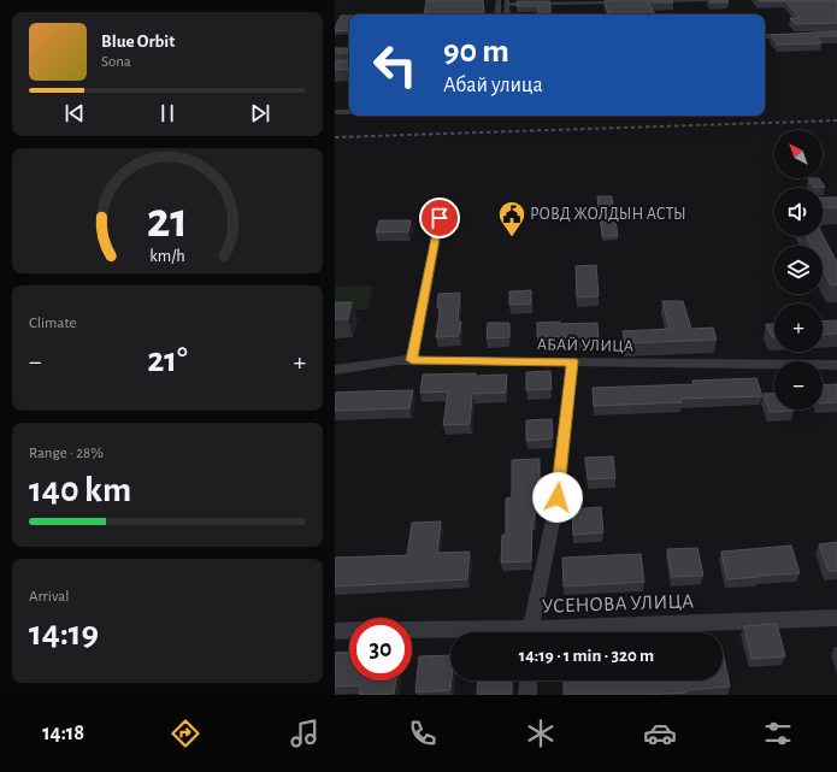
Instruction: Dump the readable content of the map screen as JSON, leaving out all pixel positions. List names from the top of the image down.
{
  "streets": {
    "street": ["АБАЙ УЛИЦА", "УСЕНОВА УЛИЦА"]
  },
  "places": {
    "public building": ["РОВД ЖОЛДЫН АСТЫ"]
  },
  "north": "top left",
  "page": {
    "turn": ["90 m", "Абай улица"],
    "song": ["Blue Orbit", "Sona"],
    "map_buttons": ["+", "−"],
    "tile": [
      "Climate",
      ["Range · 28%", "140 km"],
      ["Arrival", "14:19"]
    ],
    "heat": ["−", "21°", "+"],
    "limit": "30",
    "trip": "14:19 · 1 min · 320 m",
    "tabs": "14:18",
    "gauge": ["21", "km/h"]
  }
}
